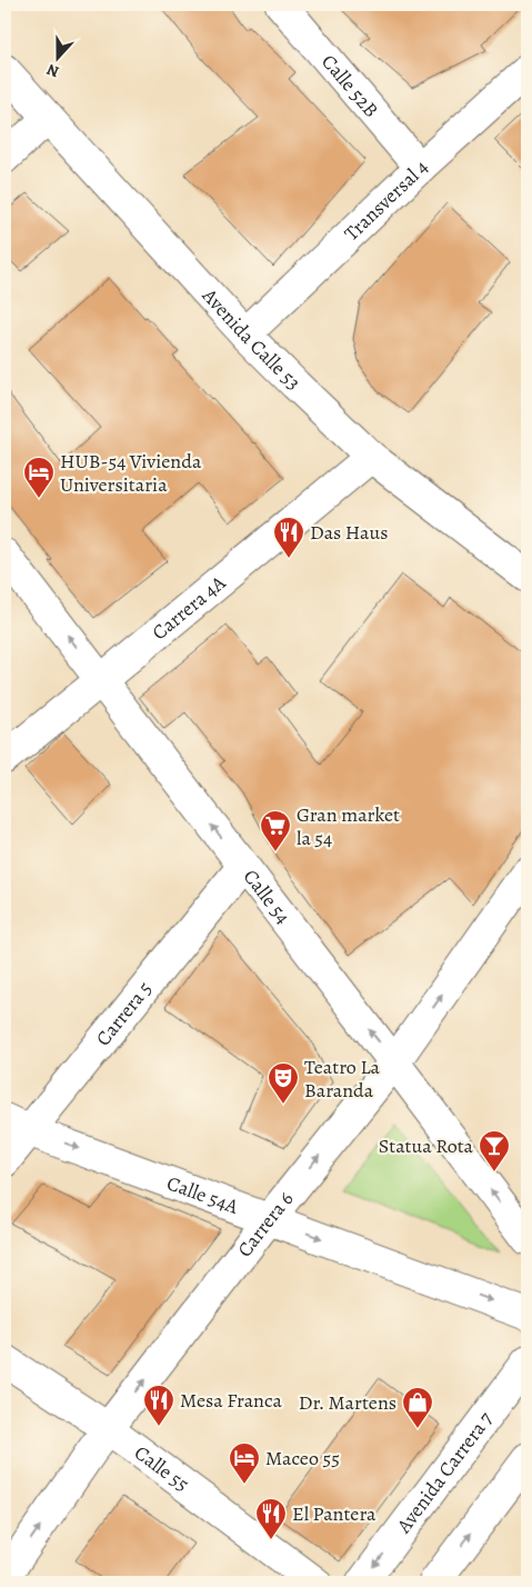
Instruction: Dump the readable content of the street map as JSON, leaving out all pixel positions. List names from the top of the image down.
{
  "streets": {
    "street": [
      "Calle 52B",
      "Transversal 4",
      "Avenida Calle 53",
      "Carrera 4A",
      "Calle 54",
      "Carrera 5",
      "Calle 54A",
      "Carrera 6",
      "Calle 55",
      "Avenida Carrera 7"
    ]
  },
  "crossings": [
    ["Calle 52B", "Transversal 4"],
    ["Transversal 4", "Avenida Calle 53"],
    ["Avenida Calle 53", "Carrera 4A"],
    ["Carrera 4A", "Calle 54"],
    ["Calle 54", "Carrera 5"],
    ["Calle 54", "Carrera 6"],
    ["Carrera 5", "Calle 54A"],
    ["Calle 54A", "Carrera 6"],
    ["Carrera 6", "Calle 55"]
  ],
  "one_way": ["Calle 54", "Calle 54A", "Carrera 6"],
  "places": {
    "hotel": ["HUB-54 Vivienda Universitaria", "Maceo 55"],
    "restaurant": ["Das Haus", "Mesa Franca", "El Pantera"],
    "supermarket": ["Gran market la 54"],
    "theatre": ["Teatro La Baranda"],
    "bar": ["Statua Rota"],
    "shop": ["Dr. Martens"]
  },
  "north": "bottom"
}
